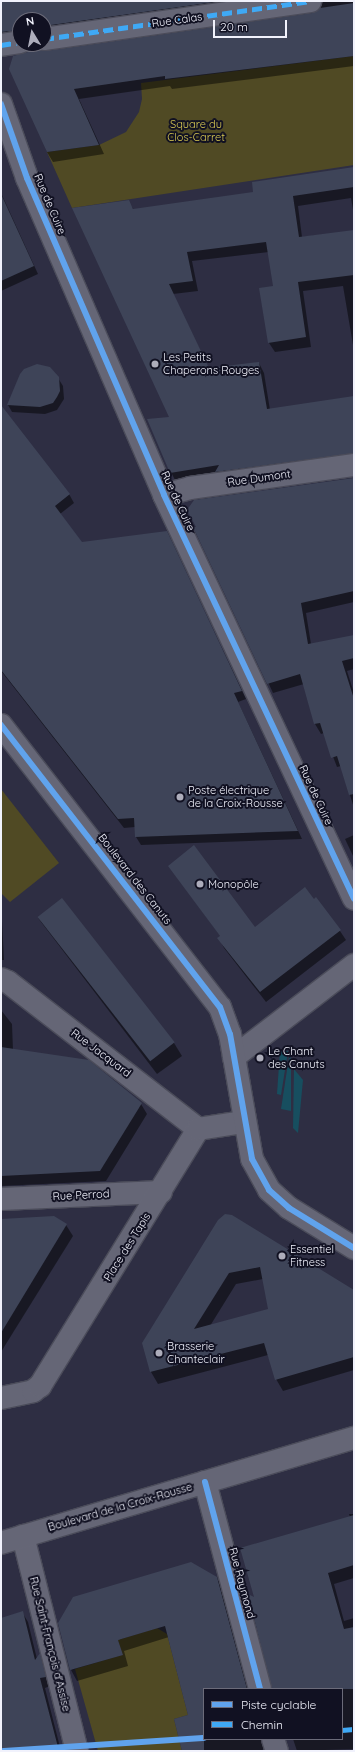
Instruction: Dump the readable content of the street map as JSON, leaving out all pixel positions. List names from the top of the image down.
{
  "streets": {
    "street": [
      "Rue Calas",
      "Rue de Cuire",
      "Rue Dumont",
      "Boulevard des Canuts",
      "Rue Jacquard",
      "Rue Perrod",
      "Place des Tapis",
      "Boulevard de la Croix-Rousse",
      "Rue Raymond",
      "Rue Saint-François d'Assise"
    ]
  },
  "crossings": [
    ["Rue de Cuire", "Rue Dumont"],
    ["Rue Jacquard", "Place des Tapis"],
    ["Rue Perrod", "Place des Tapis"],
    ["Boulevard de la Croix-Rousse", "Rue Raymond"],
    ["Boulevard de la Croix-Rousse", "Rue Saint-François d'Assise"]
  ],
  "parks": ["Square du Clos-Carret"],
  "places": [
    "Les Petits Chaperons Rouges",
    "Poste électrique de la Croix-Rousse",
    "Monopôle",
    "Le Chant des Canuts",
    "Essentiel Fitness",
    "Brasserie Chanteclair"
  ],
  "legend": ["Piste cyclable", "Chemin"],
  "scale_bar": "20 m",
  "north": "top"
}
